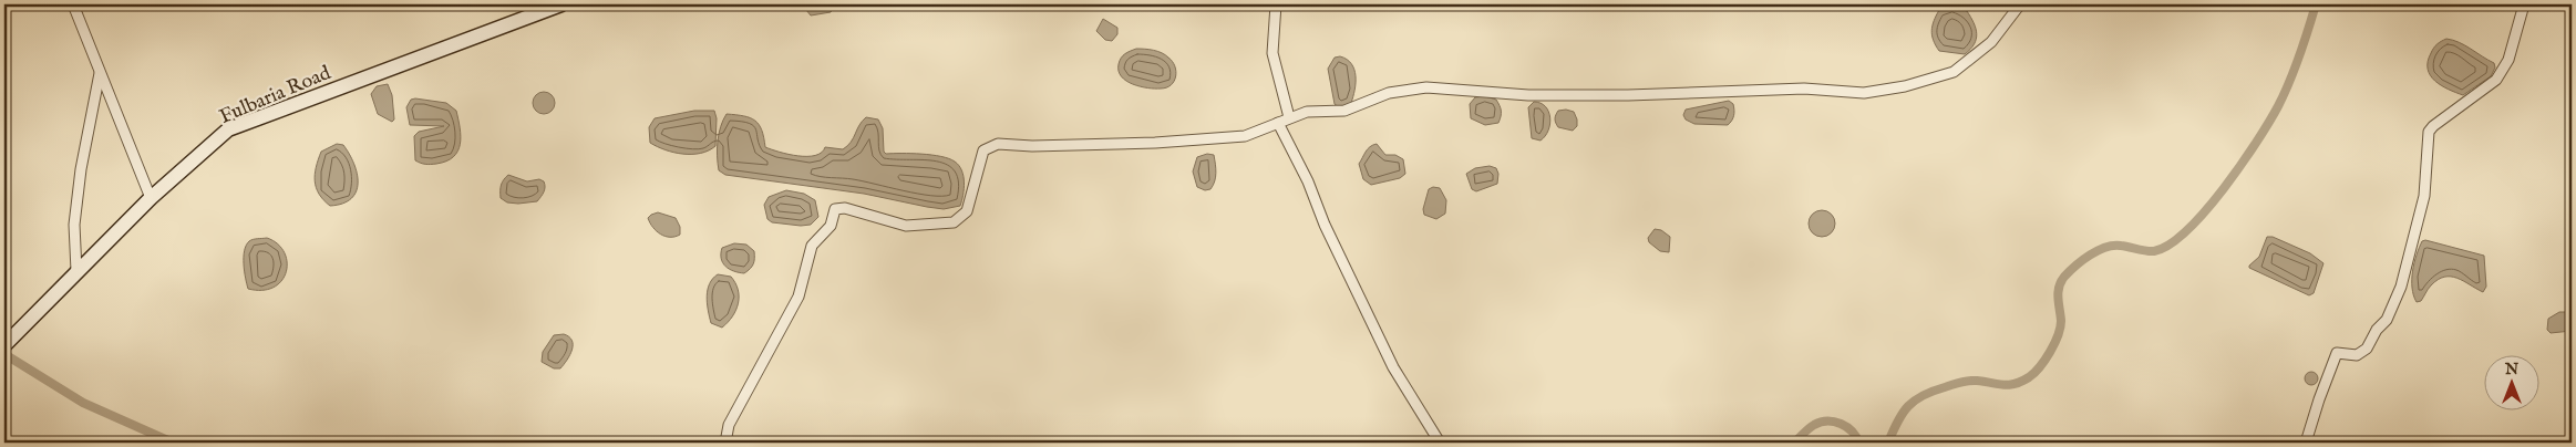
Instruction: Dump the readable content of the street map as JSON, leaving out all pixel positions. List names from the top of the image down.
{
  "streets": {
    "main road": ["Fulbaria Road"]
  },
  "north": "top"
}
